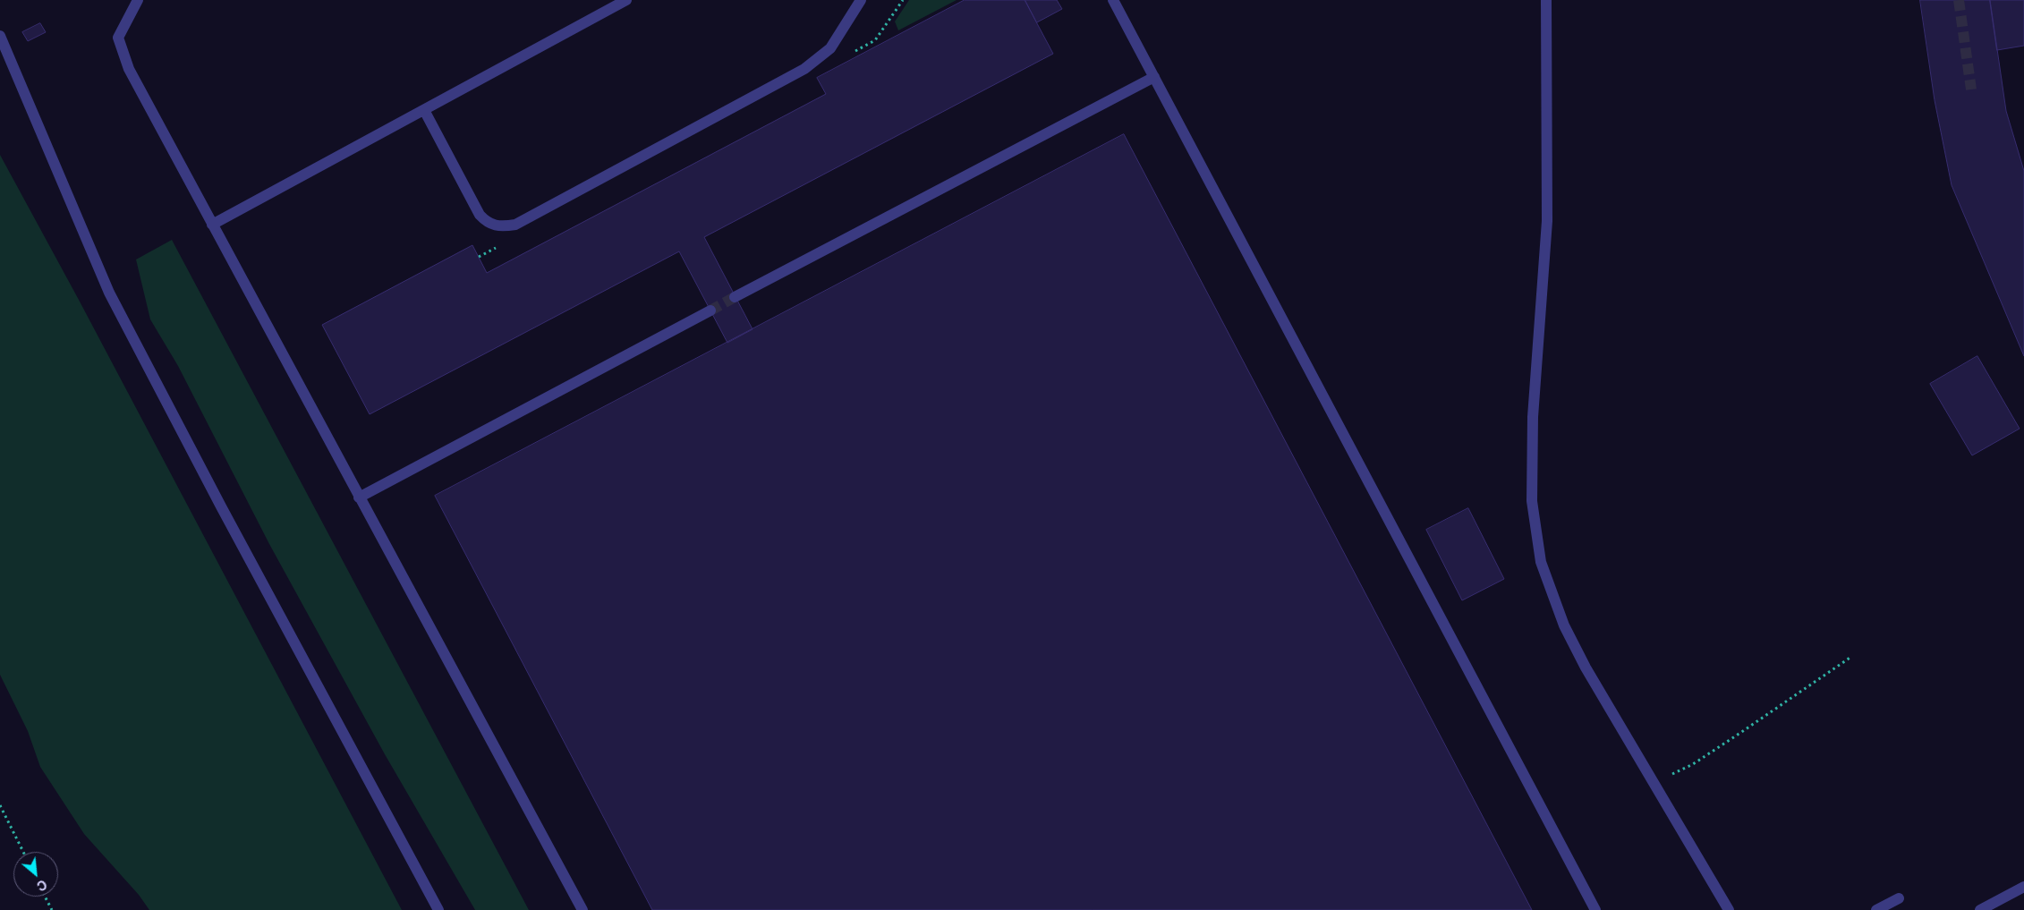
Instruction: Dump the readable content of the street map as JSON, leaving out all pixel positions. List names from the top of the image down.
{
  "north": "bottom right"
}
